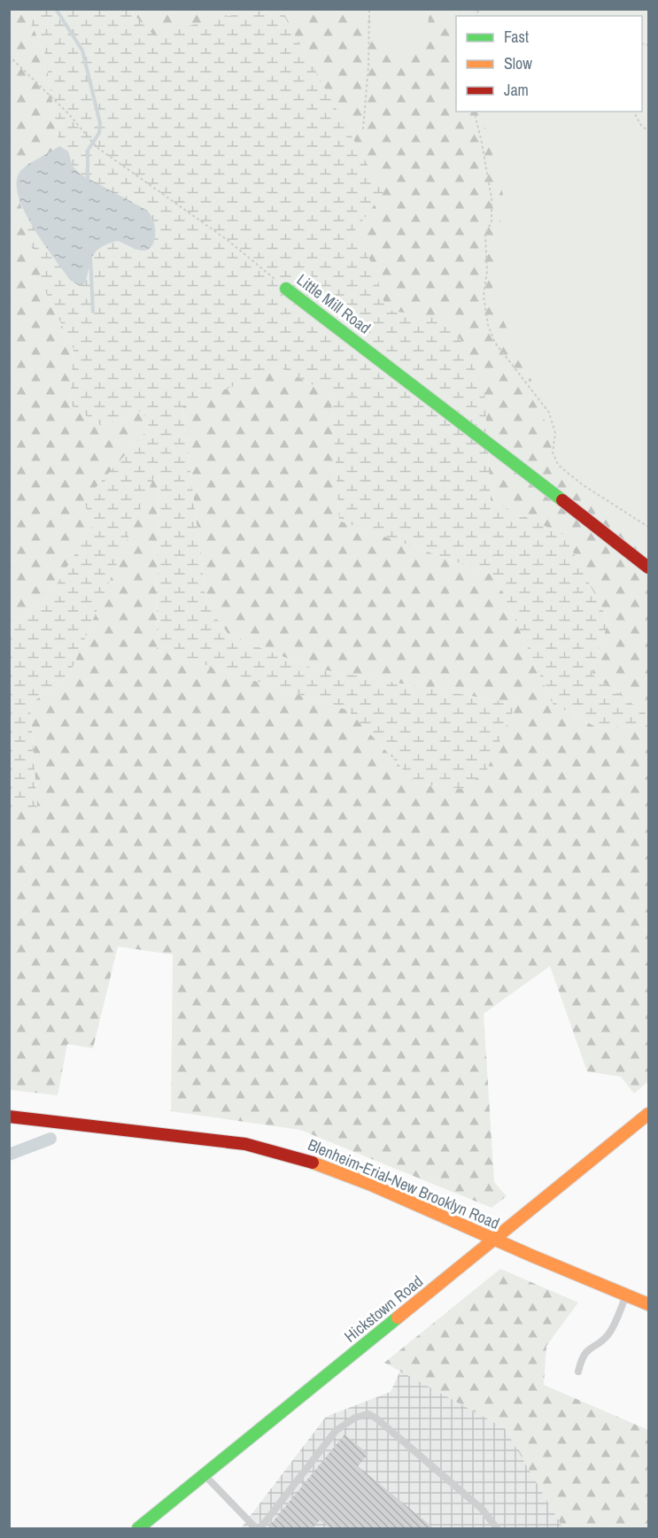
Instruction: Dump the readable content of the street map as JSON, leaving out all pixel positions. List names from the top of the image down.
{
  "streets": {
    "street": ["Little Mill Road", "Blenheim-Erial-New Brooklyn Road", "Hickstown Road"]
  },
  "crossings": [
    ["Blenheim-Erial-New Brooklyn Road", "Hickstown Road"]
  ],
  "legend": ["Fast", "Slow", "Jam"]
}
